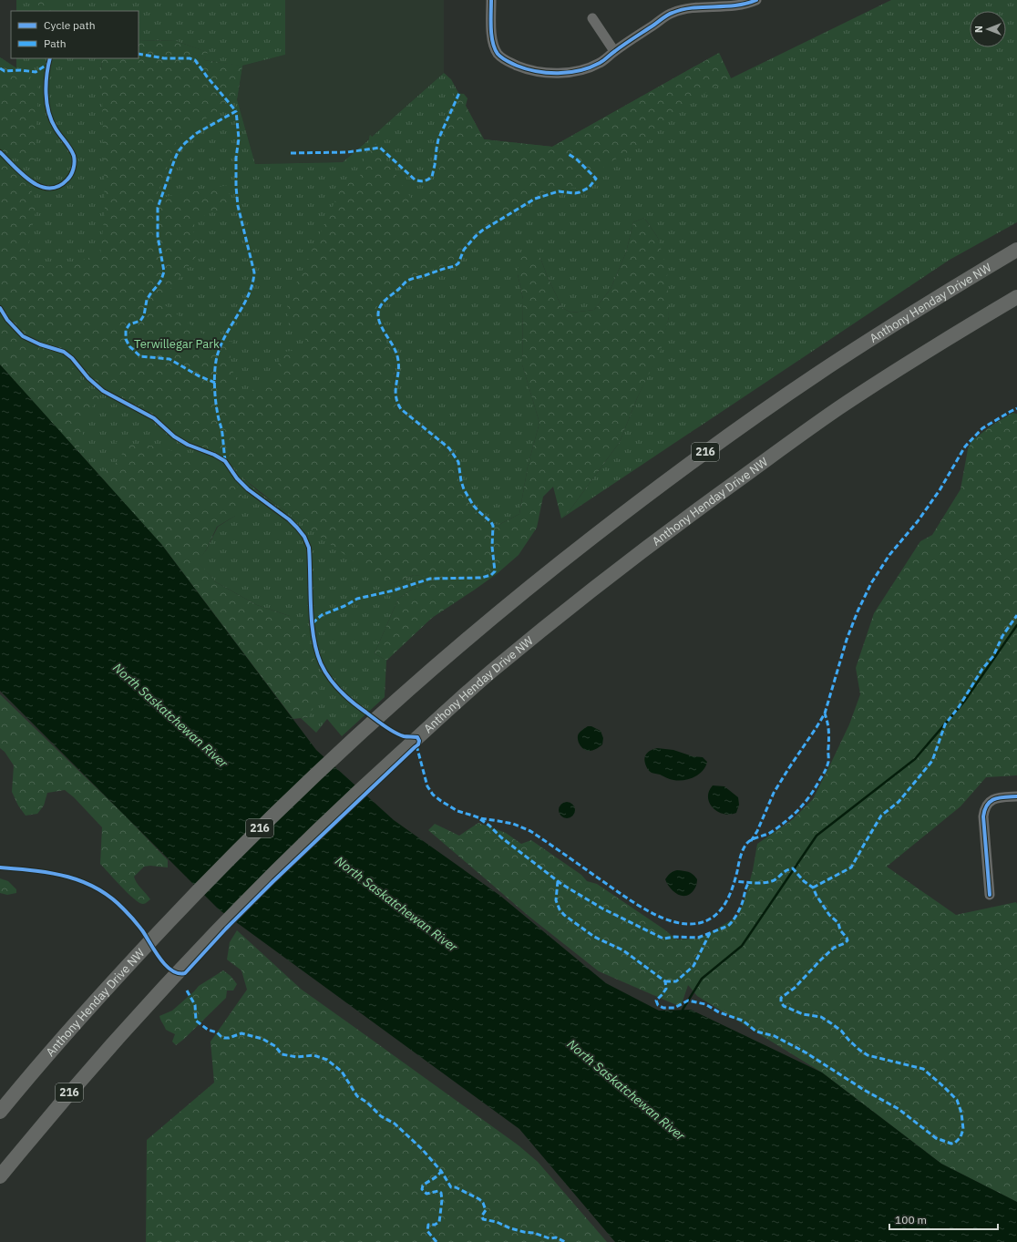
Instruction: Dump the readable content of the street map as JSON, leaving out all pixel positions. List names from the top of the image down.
{
  "streets": {
    "highway": ["Anthony Henday Drive NW", "216"]
  },
  "water": ["North Saskatchewan River"],
  "parks": ["Terwillegar Park"],
  "legend": ["Cycle path", "Path"],
  "scale_bar": "100 m",
  "north": "left"
}
